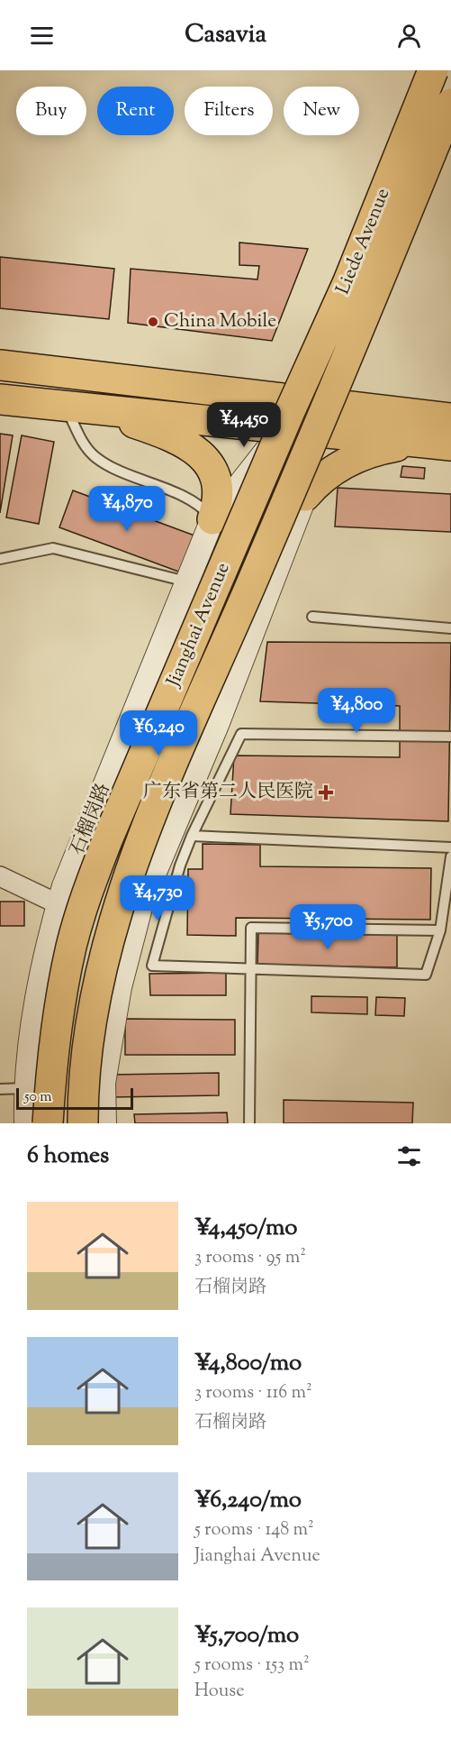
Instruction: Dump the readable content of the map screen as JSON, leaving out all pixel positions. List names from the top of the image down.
{
  "streets": {
    "main road": ["Liede Avenue", "Jianghai Avenue"],
    "street": ["石榴岗路"]
  },
  "crossings": [
    ["Liede Avenue", "Jianghai Avenue"],
    ["Liede Avenue", "石榴岗路"],
    ["Jianghai Avenue", "石榴岗路"]
  ],
  "places": {
    "other": ["China Mobile"],
    "health": ["广东省第二人民医院"]
  },
  "scale_bar": "50 m",
  "page": {
    "header": "Casavia",
    "chip": [
      "Buy",
      "Rent",
      "Filters",
      "New"
    ],
    "price": [
      "¥4,450",
      "¥4,870",
      "¥4,800",
      "¥6,240",
      "¥4,730",
      "¥5,700"
    ],
    "scale": "50 m",
    "heading": "6 homes",
    "list": [
      {
        "name": "¥4,450/mo",
        "note": "3 rooms · 95 m² · 石榴岗路"
      },
      {
        "name": "¥4,800/mo",
        "note": "3 rooms · 116 m² · 石榴岗路"
      },
      {
        "name": "¥6,240/mo",
        "note": "5 rooms · 148 m² · Jianghai Avenue"
      },
      {
        "name": "¥5,700/mo",
        "note": "5 rooms · 153 m² · House"
      }
    ]
  }
}
